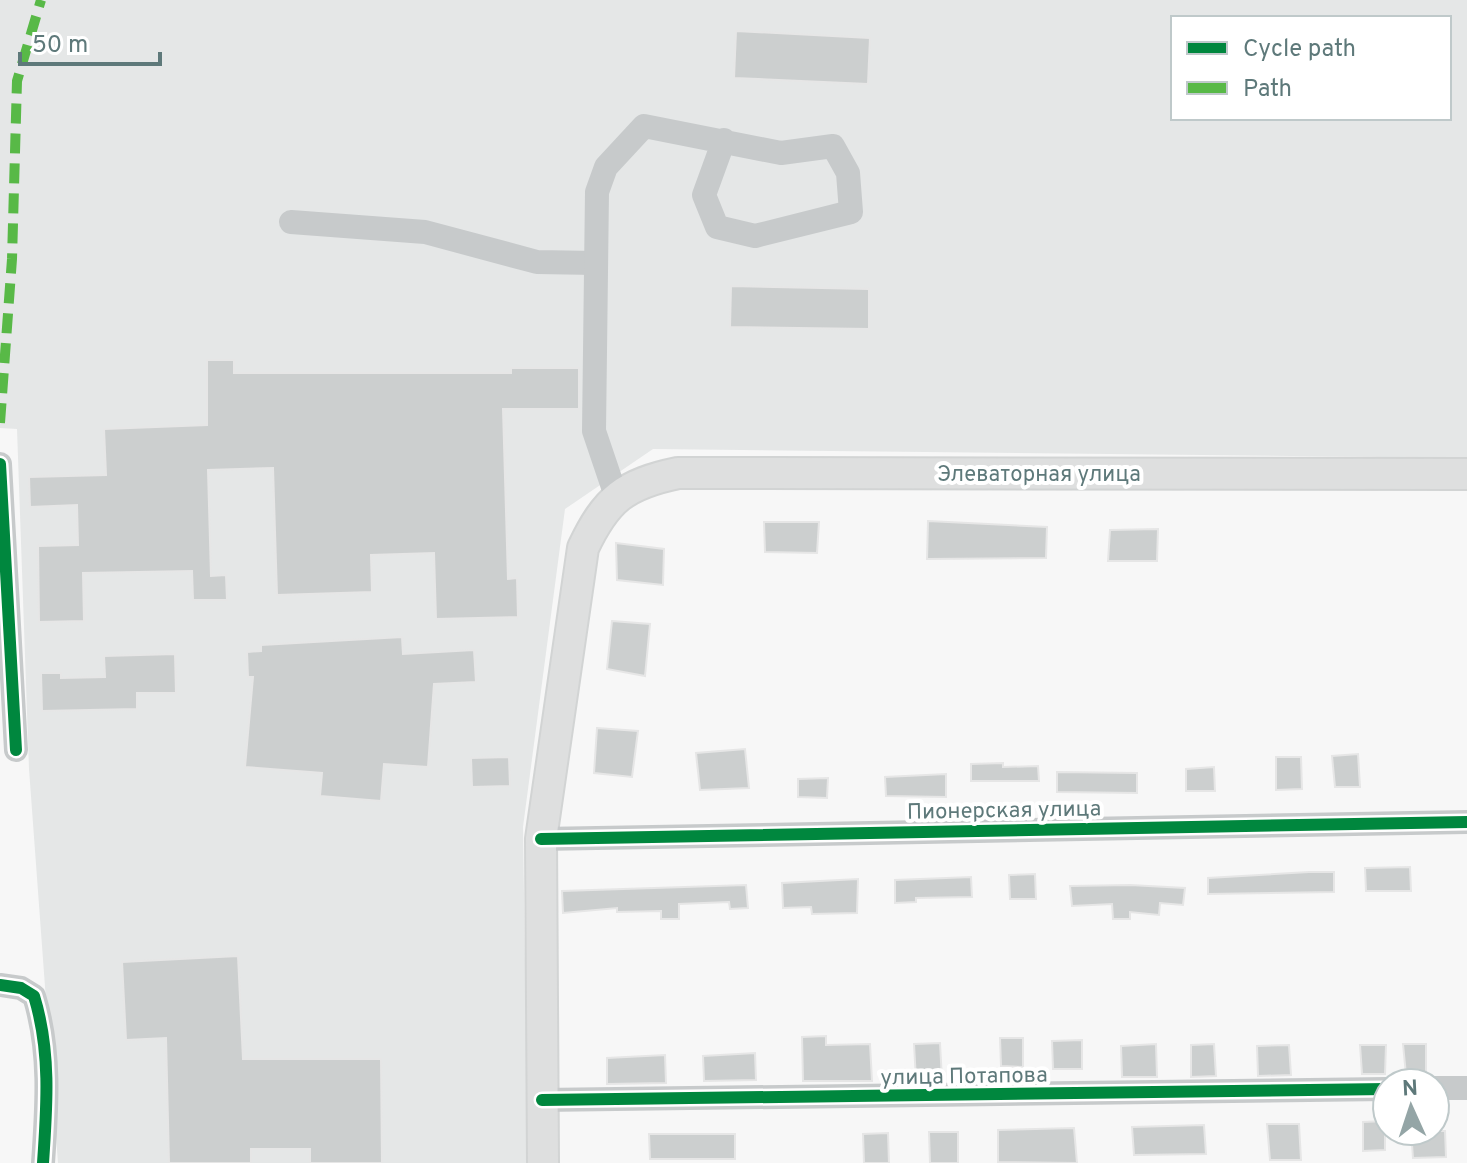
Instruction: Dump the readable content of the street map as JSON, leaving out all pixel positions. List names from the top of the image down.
{
  "streets": {
    "main road": ["Элеваторная улица"],
    "street": ["Пионерская улица", "улица Потапова"]
  },
  "legend": ["Cycle path", "Path"],
  "scale_bar": "50 m",
  "north": "top"
}
